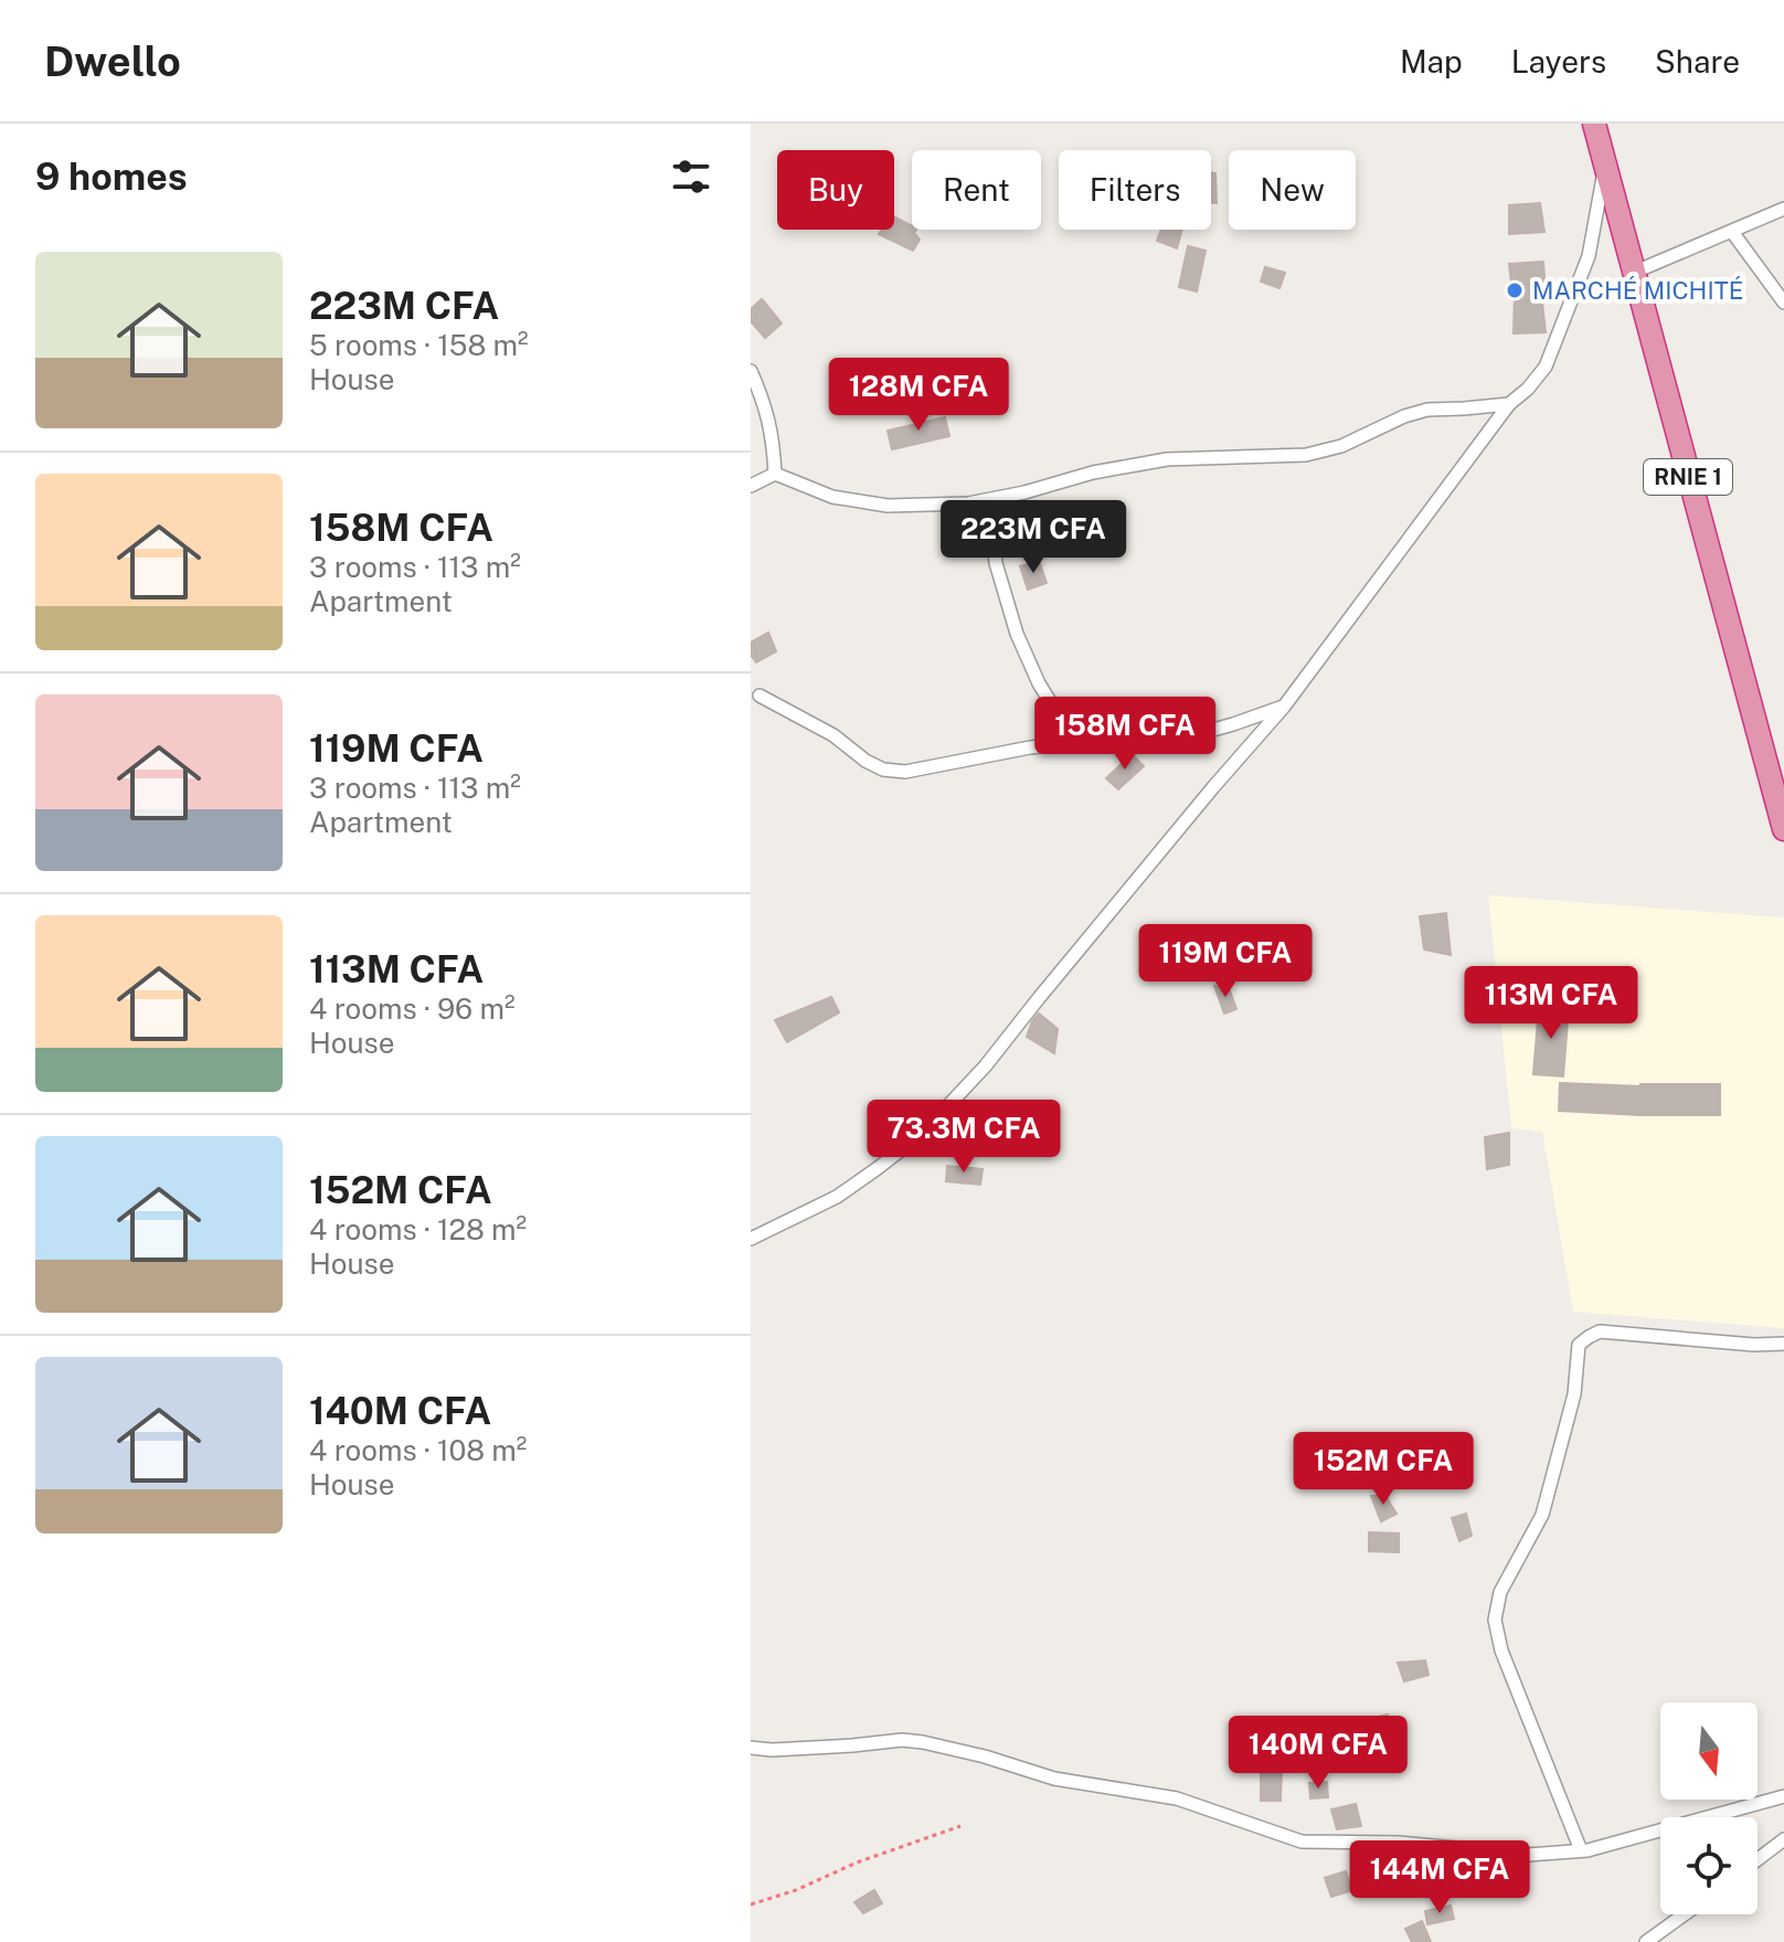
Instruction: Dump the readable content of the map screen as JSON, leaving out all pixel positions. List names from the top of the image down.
{
  "streets": {
    "highway": ["RNIE 1"]
  },
  "places": ["MARCHÉ MICHITÉ"],
  "north": "bottom",
  "page": {
    "header": "Dwello",
    "nav": ["Map", "Layers", "Share"],
    "heading": "9 homes",
    "chip": [
      "Buy",
      "Rent",
      "Filters",
      "New"
    ],
    "list": [
      {
        "name": "223M CFA",
        "note": "5 rooms · 158 m² · House"
      },
      {
        "name": "158M CFA",
        "note": "3 rooms · 113 m² · Apartment"
      },
      {
        "name": "119M CFA",
        "note": "3 rooms · 113 m² · Apartment"
      },
      {
        "name": "113M CFA",
        "note": "4 rooms · 96 m² · House"
      },
      {
        "name": "152M CFA",
        "note": "4 rooms · 128 m² · House"
      },
      {
        "name": "140M CFA",
        "note": "4 rooms · 108 m² · House"
      }
    ],
    "price": [
      "128M CFA",
      "223M CFA",
      "158M CFA",
      "119M CFA",
      "113M CFA",
      "73.3M CFA",
      "152M CFA",
      "140M CFA",
      "144M CFA"
    ]
  }
}
